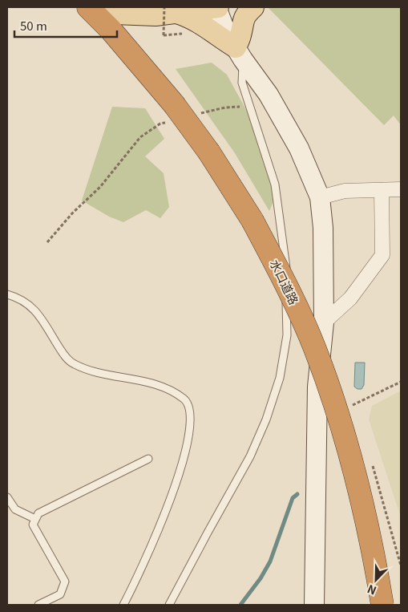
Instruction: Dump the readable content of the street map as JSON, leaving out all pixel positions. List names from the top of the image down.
{
  "streets": {
    "highway": ["水口道路"]
  },
  "scale_bar": "50 m",
  "north": "bottom left"
}
